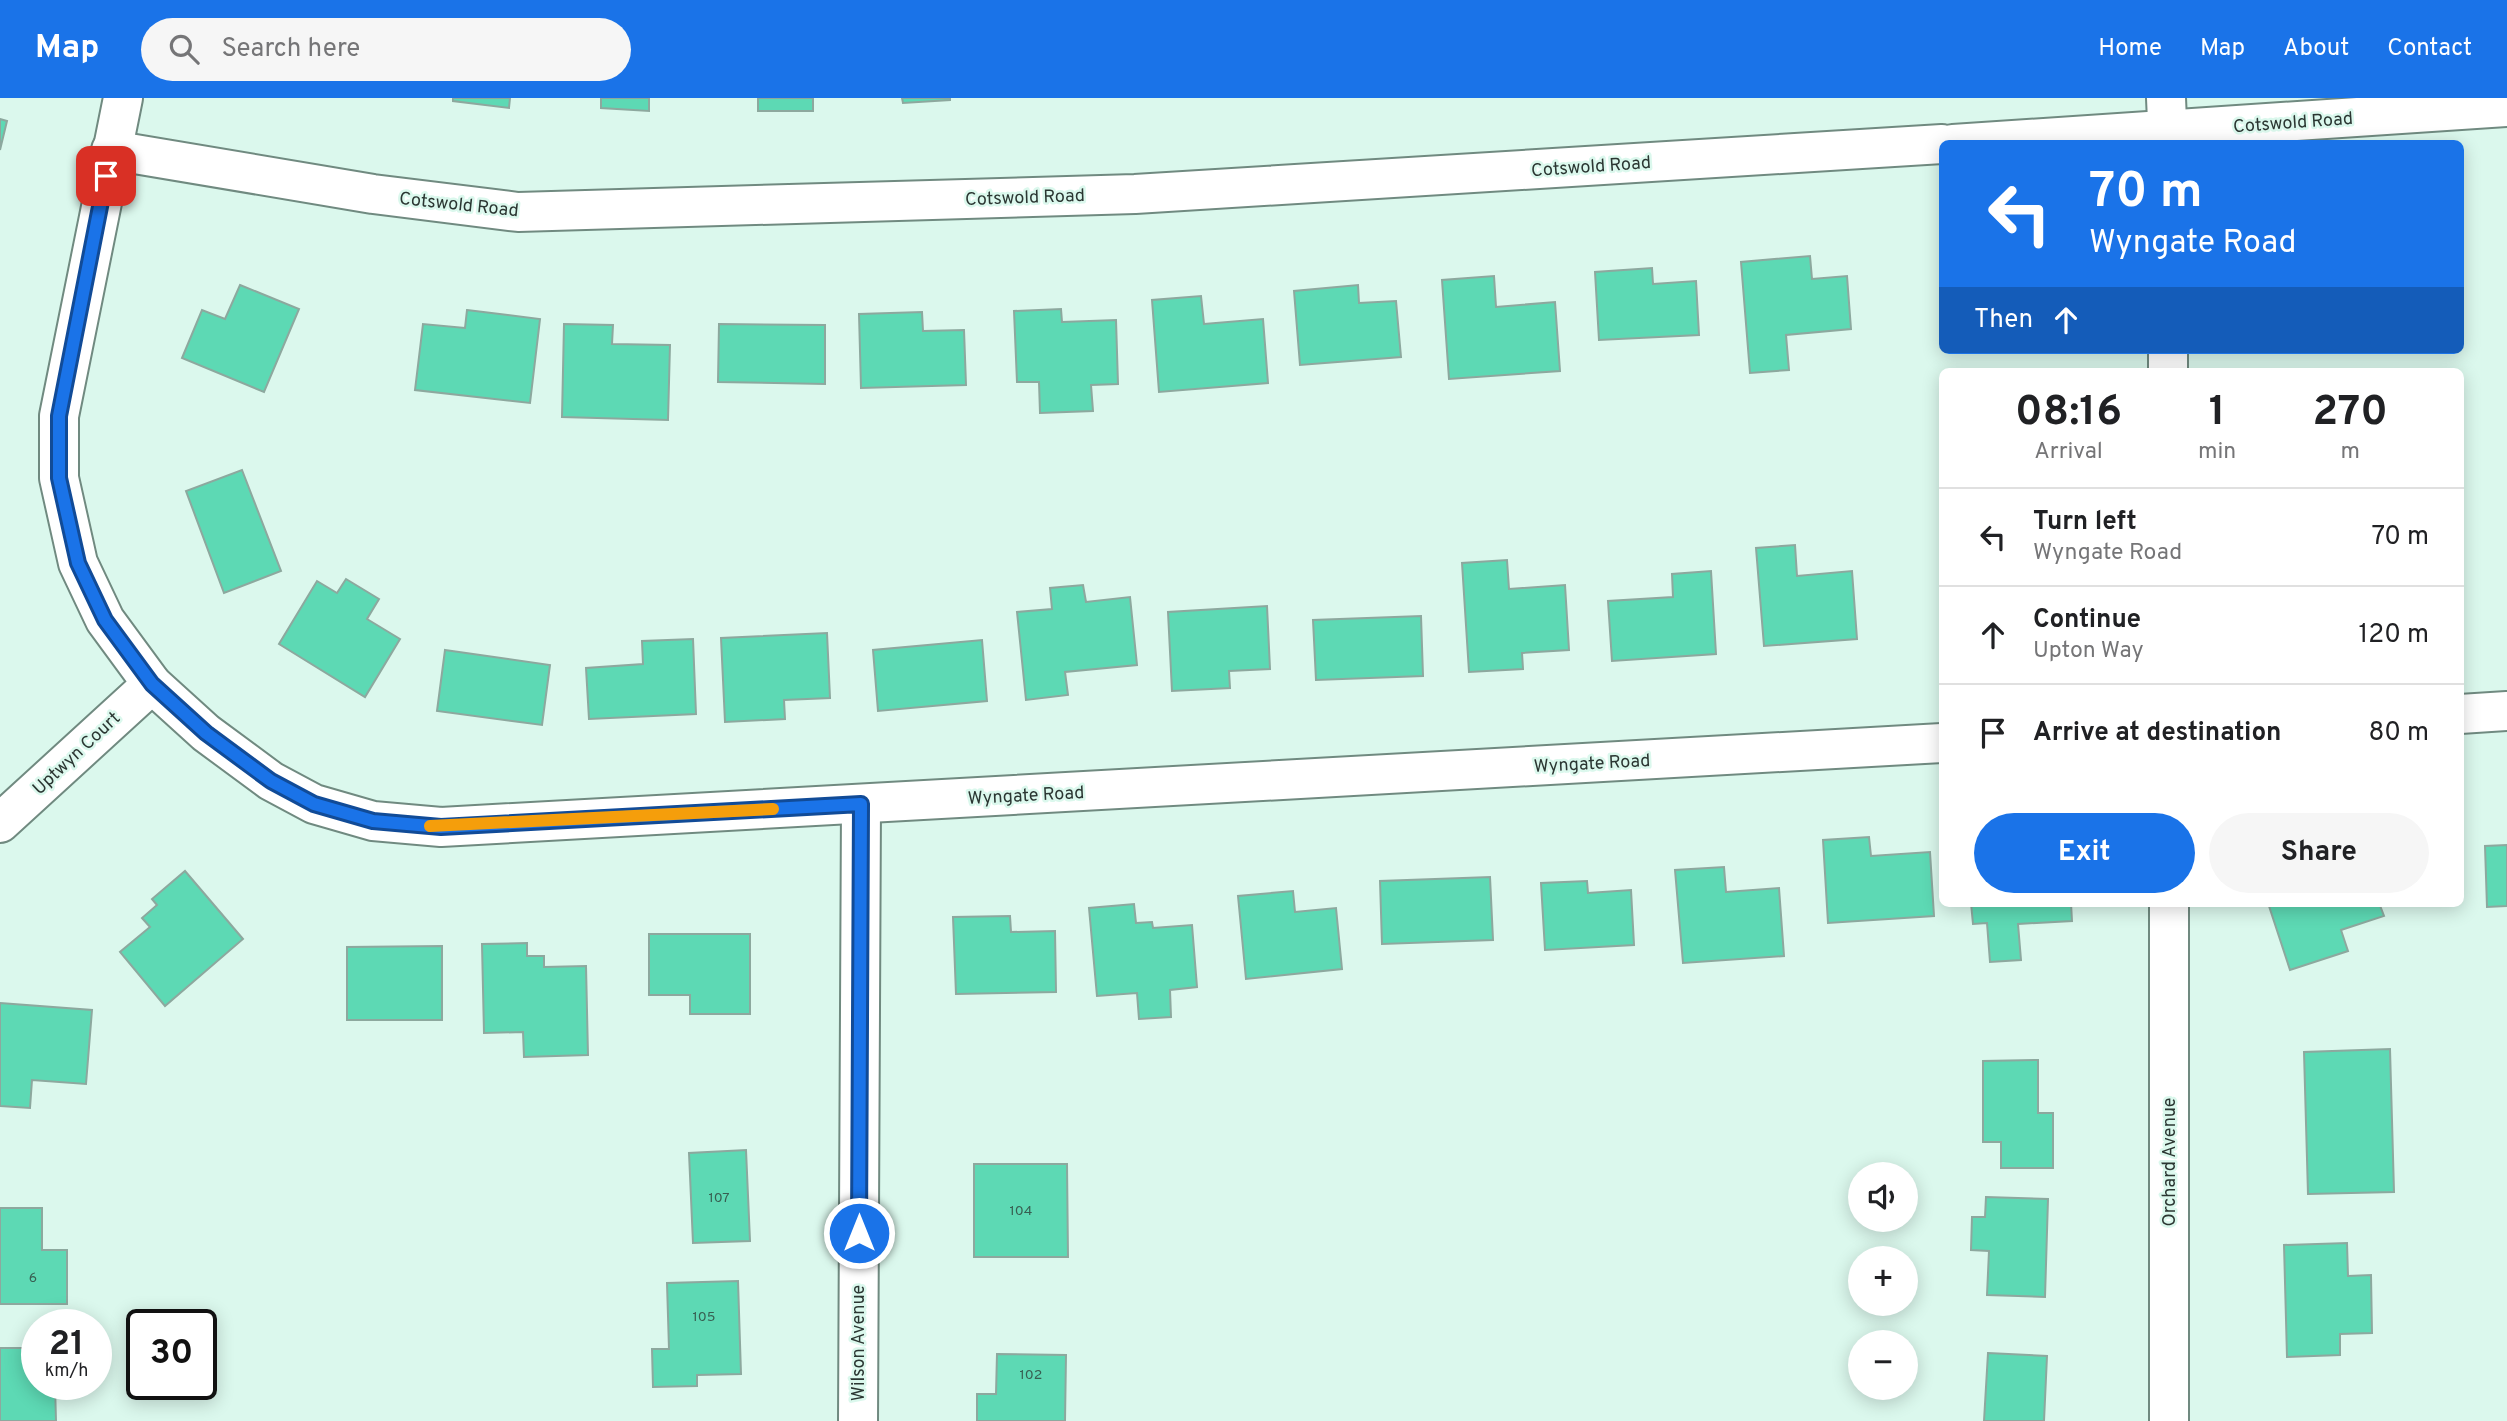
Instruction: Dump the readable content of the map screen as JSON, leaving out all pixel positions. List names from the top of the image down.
{
  "streets": {
    "street": [
      "Cotswold Road",
      "Uptwyn Court",
      "Wyngate Road",
      "Orchard Avenue",
      "Wilson Avenue"
    ]
  },
  "crossings": [
    ["Cotswold Road", "Wyngate Road"],
    ["Uptwyn Court", "Wyngate Road"],
    ["Wyngate Road", "Wilson Avenue"]
  ],
  "house_numbers": [
    "107",
    "104",
    "6",
    "105",
    "102"
  ],
  "page": {
    "header": "Map",
    "search": "Search here",
    "nav": [
      "Home",
      "Map",
      "About",
      "Contact"
    ],
    "turn": ["70 m", "Wyngate Road"],
    "then": "Then",
    "eta": [
      "08:16",
      "Arrival",
      "1",
      "min",
      "270",
      "m"
    ],
    "list": [
      {
        "name": "Turn left",
        "note": "Wyngate Road",
        "value": "70 m"
      },
      {
        "name": "Continue",
        "note": "Upton Way",
        "value": "120 m"
      },
      {
        "name": "Arrive at destination",
        "value": "80 m"
      }
    ],
    "buttons": ["Exit", "Share"],
    "map_buttons": ["+", "−"],
    "speed": "21 km/h",
    "limit": "30"
  }
}
